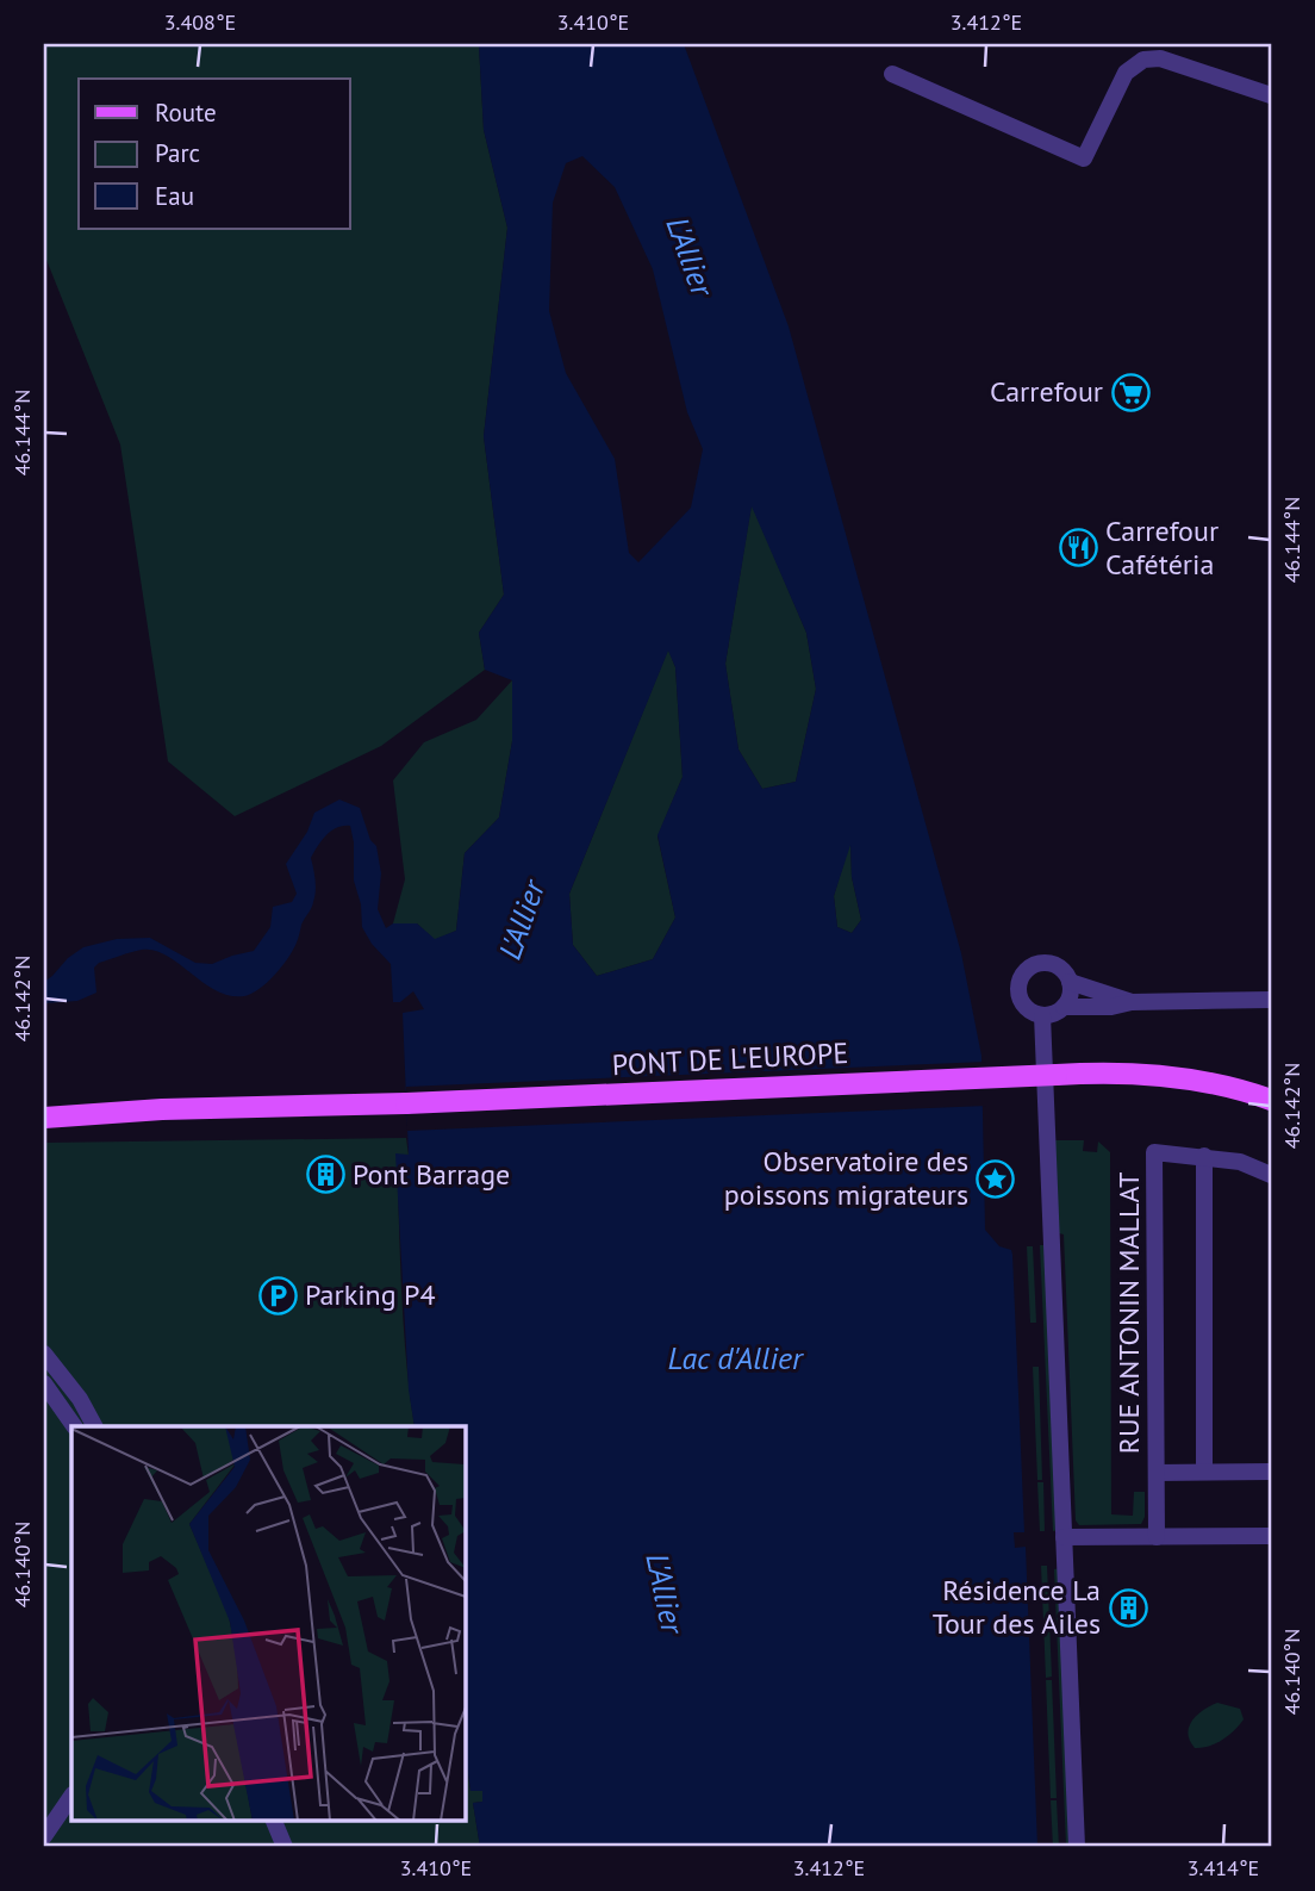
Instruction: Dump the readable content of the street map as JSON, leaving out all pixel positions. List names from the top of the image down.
{
  "streets": {
    "main road": ["PONT DE L'EUROPE"],
    "street": ["RUE ANTONIN MALLAT"]
  },
  "water": ["L'Allier", "Lac d'Allier"],
  "places": {
    "supermarket": ["Carrefour"],
    "restaurant": ["Carrefour Cafétéria"],
    "building": ["Pont Barrage", "Résidence La Tour des Ailes"],
    "place": ["Observatoire des poissons migrateurs"],
    "parking": ["Parking P4"]
  },
  "legend": ["Route", "Parc", "Eau"],
  "coordinates": [
    "3.408°E",
    "3.410°E",
    "3.412°E",
    "46.144°N",
    "46.142°N",
    "46.140°N",
    "3.414°E"
  ]
}
